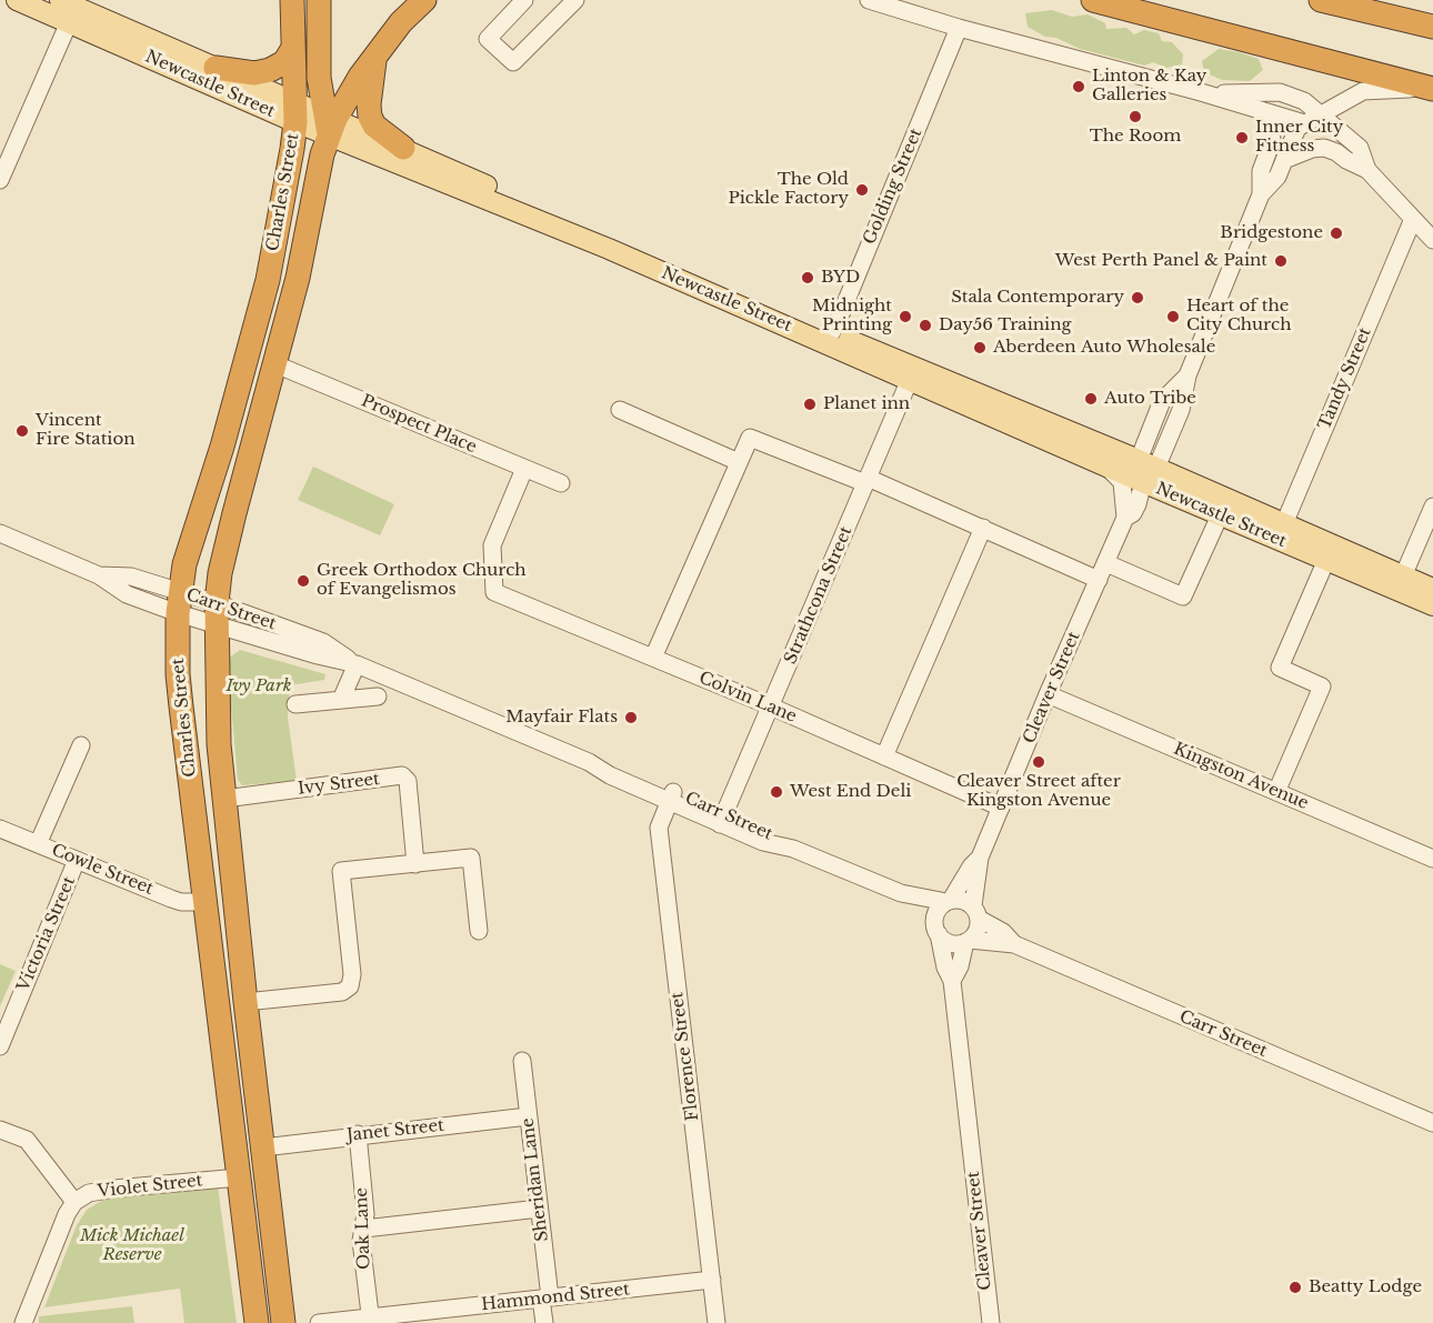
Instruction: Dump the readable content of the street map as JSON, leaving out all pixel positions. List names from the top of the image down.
{
  "streets": {
    "highway": ["Charles Street"],
    "main road": ["Newcastle Street"],
    "street": [
      "Golding Street",
      "Tandy Street",
      "Prospect Place",
      "Strathcona Street",
      "Carr Street",
      "Cleaver Street",
      "Colvin Lane",
      "Kingston Avenue",
      "Ivy Street",
      "Cowle Street",
      "Victoria Street",
      "Florence Street",
      "Janet Street",
      "Sheridan Lane",
      "Violet Street",
      "Oak Lane",
      "Hammond Street"
    ]
  },
  "crossings": [
    ["Newcastle Street", "Golding Street"],
    ["Newcastle Street", "Charles Street"],
    ["Newcastle Street", "Tandy Street"],
    ["Newcastle Street", "Strathcona Street"],
    ["Newcastle Street", "Cleaver Street"],
    ["Charles Street", "Prospect Place"],
    ["Charles Street", "Carr Street"],
    ["Charles Street", "Ivy Street"],
    ["Charles Street", "Cowle Street"],
    ["Charles Street", "Janet Street"],
    ["Charles Street", "Violet Street"],
    ["Prospect Place", "Colvin Lane"],
    ["Strathcona Street", "Carr Street"],
    ["Strathcona Street", "Colvin Lane"],
    ["Carr Street", "Cleaver Street"],
    ["Carr Street", "Florence Street"],
    ["Cleaver Street", "Colvin Lane"],
    ["Cleaver Street", "Kingston Avenue"],
    ["Cowle Street", "Victoria Street"],
    ["Florence Street", "Hammond Street"],
    ["Janet Street", "Sheridan Lane"],
    ["Janet Street", "Oak Lane"],
    ["Sheridan Lane", "Hammond Street"],
    ["Oak Lane", "Hammond Street"]
  ],
  "parks": ["Ivy Park", "Mick Michael Reserve"],
  "places": [
    "Linton & Kay Galleries",
    "The Room",
    "Inner City Fitness",
    "The Old Pickle Factory",
    "Bridgestone",
    "West Perth Panel & Paint",
    "BYD",
    "Stala Contemporary",
    "Midnight Printing",
    "Heart of the City Church",
    "Day56 Training",
    "Aberdeen Auto Wholesale",
    "Auto Tribe",
    "Planet inn",
    "Vincent Fire Station",
    "Greek Orthodox Church of Evangelismos",
    "Mayfair Flats",
    "Cleaver Street after Kingston Avenue",
    "West End Deli",
    "Beatty Lodge"
  ]
}
